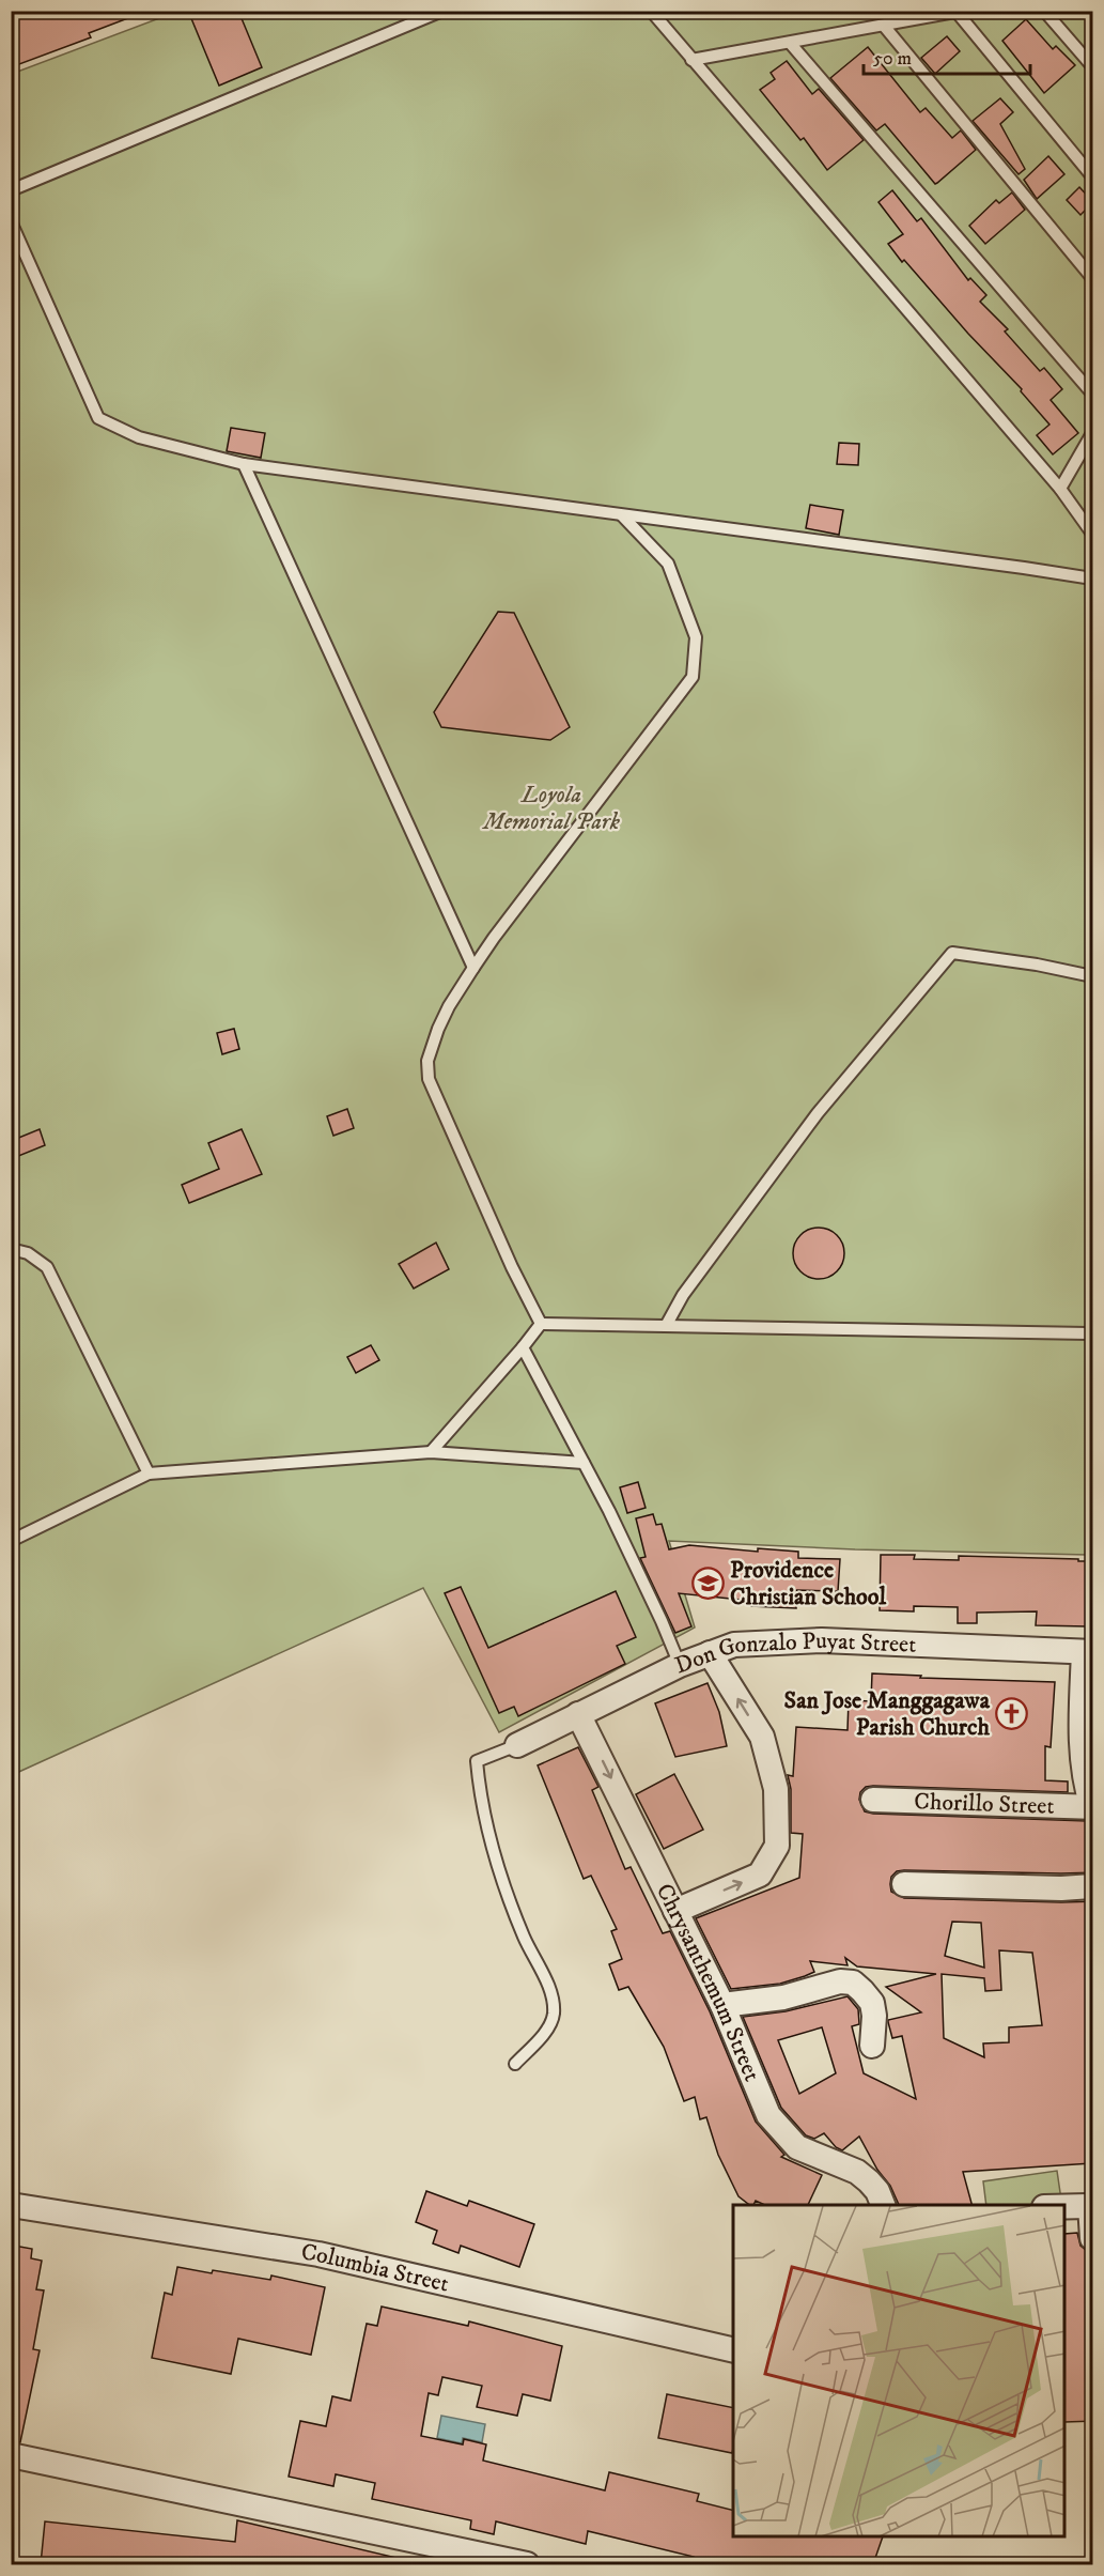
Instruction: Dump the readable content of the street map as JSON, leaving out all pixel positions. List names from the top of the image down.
{
  "streets": {
    "street": [
      "Don Gonzalo Puyat Street",
      "Chorillo Street",
      "Chrysanthemum Street",
      "Columbia Street"
    ]
  },
  "crossings": [
    ["Don Gonzalo Puyat Street", "Chrysanthemum Street"]
  ],
  "one_way": ["Chrysanthemum Street"],
  "parks": ["Loyola Memorial Park"],
  "places": {
    "school or university": ["Providence Christian School"],
    "church": ["San Jose Manggagawa Parish Church"]
  },
  "scale_bar": "50 m"
}
